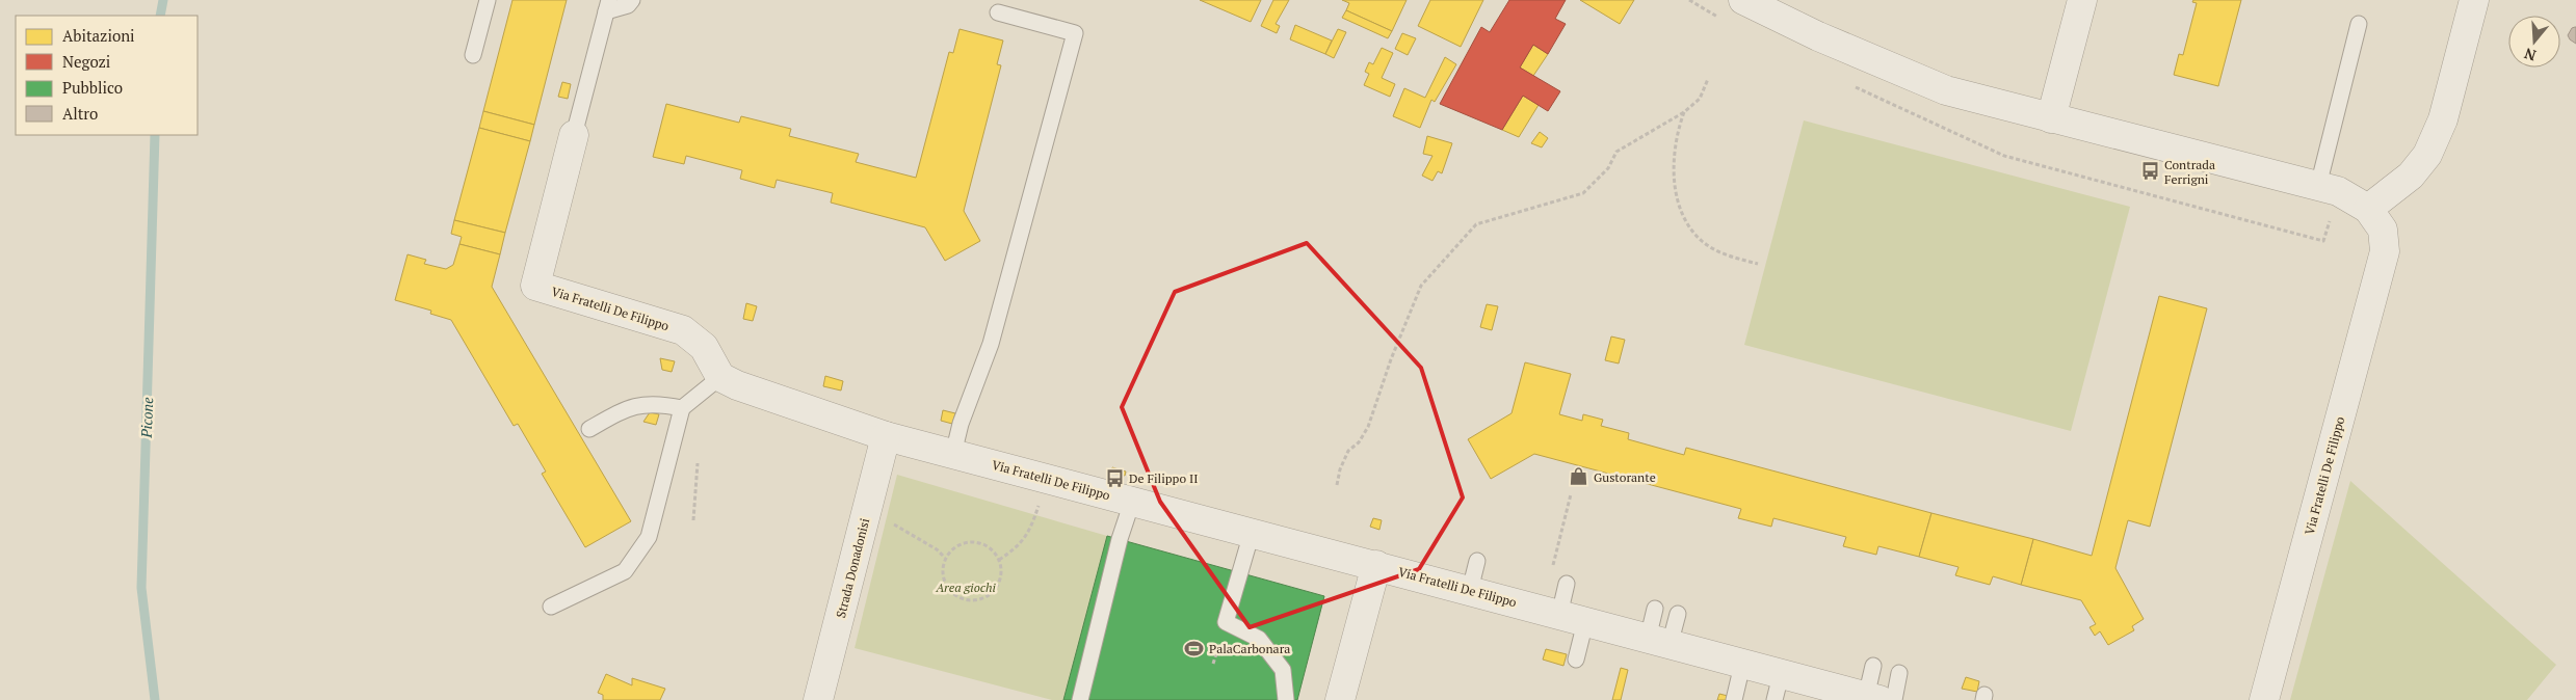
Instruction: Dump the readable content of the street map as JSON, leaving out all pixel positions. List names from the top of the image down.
{
  "streets": {
    "street": ["Via Fratelli De Filippo", "Strada Donadonisi"]
  },
  "crossings": [
    ["Via Fratelli De Filippo", "Strada Donadonisi"]
  ],
  "water": ["Picone"],
  "parks": ["Area giochi"],
  "places": {
    "bus stop": ["Contrada Ferrigni", "De Filippo II"],
    "shop": ["Gustorante"],
    "sports": ["PalaCarbonara"]
  },
  "legend": [
    "Abitazioni",
    "Negozi",
    "Pubblico",
    "Altro"
  ],
  "north": "bottom"
}
